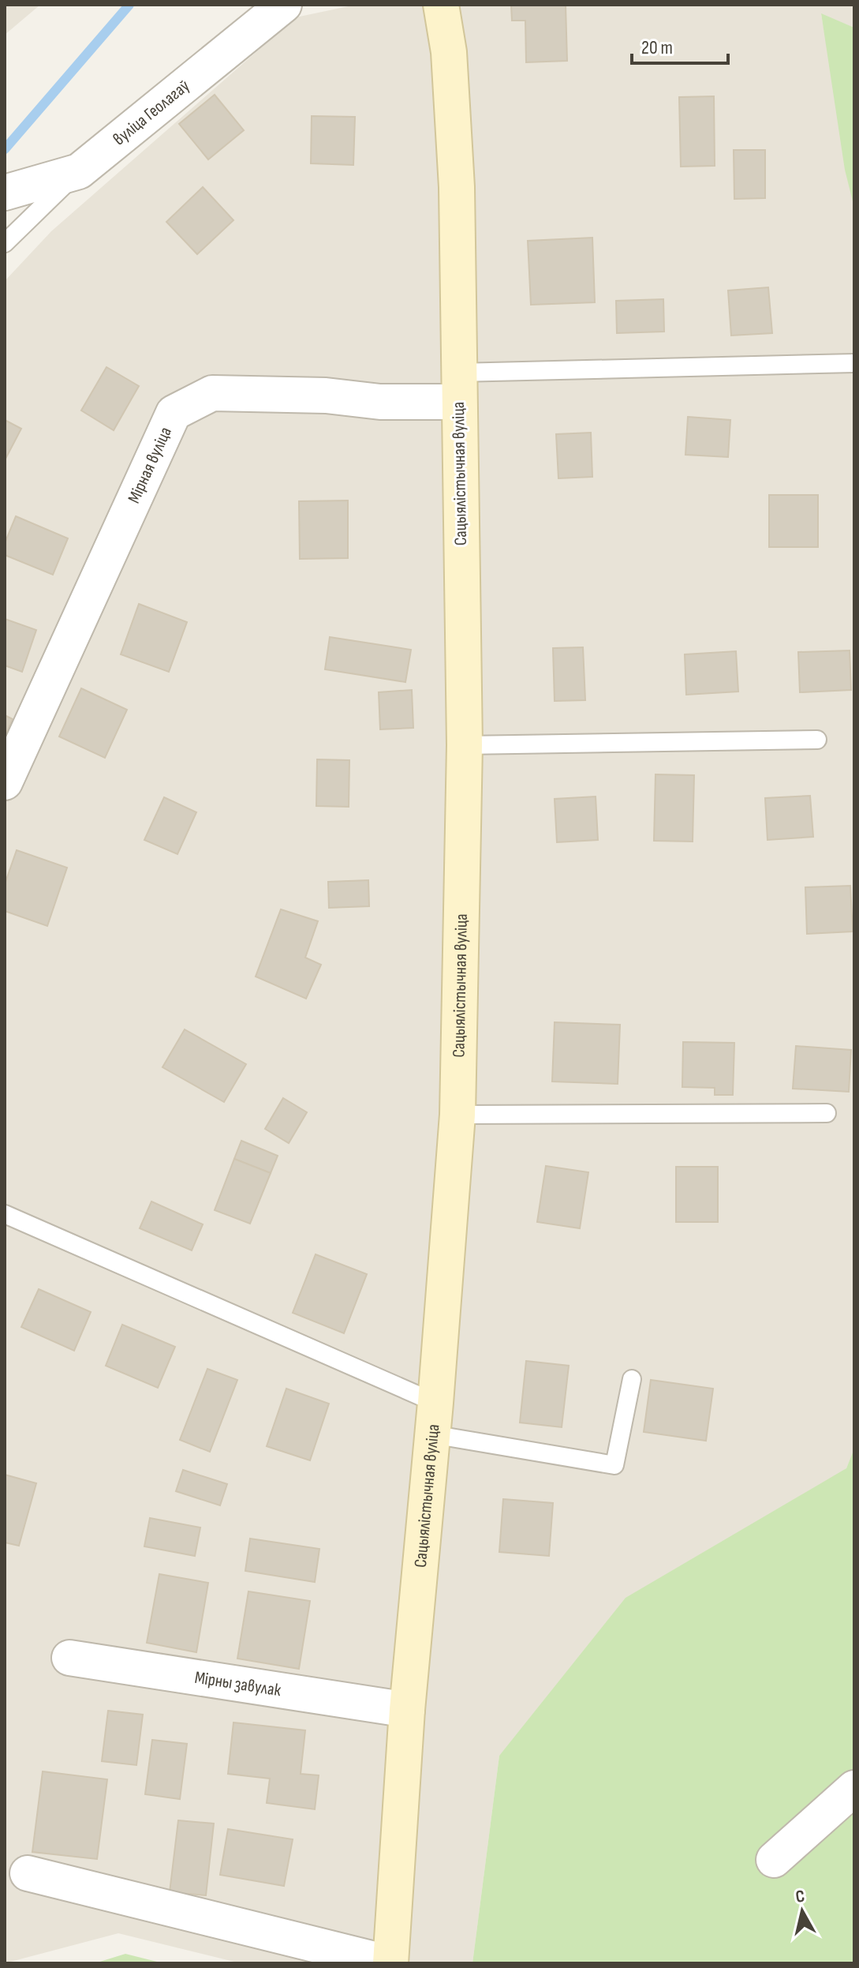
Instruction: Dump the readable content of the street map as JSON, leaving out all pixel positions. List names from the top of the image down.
{
  "streets": {
    "main road": ["Сацыялістычная вуліца"],
    "street": ["вуліца Геолагаў", "Мірная вуліца", "Мірны завулак"]
  },
  "crossings": [
    ["Мірная вуліца", "Сацыялістычная вуліца"],
    ["Сацыялістычная вуліца", "Мірны завулак"]
  ],
  "scale_bar": "20 m",
  "north": "top"
}
